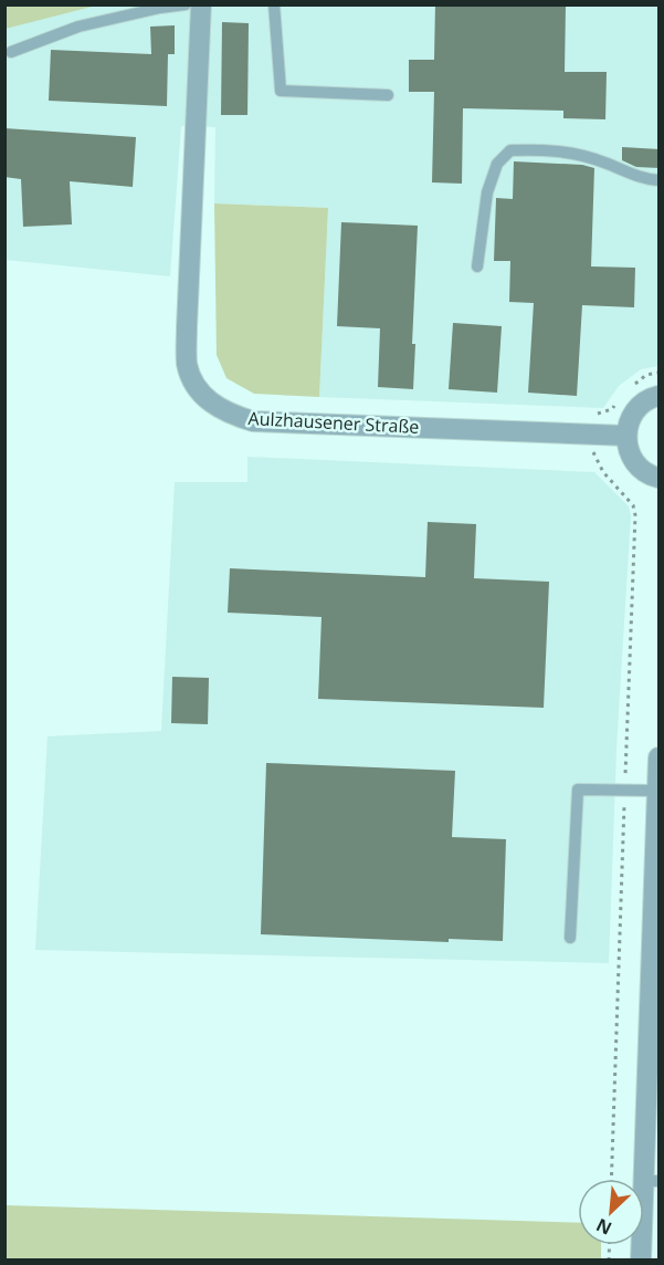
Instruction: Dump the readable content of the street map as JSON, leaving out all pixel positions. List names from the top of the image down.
{
  "streets": {
    "street": ["Aulzhausener Straße"]
  },
  "north": "bottom left"
}
